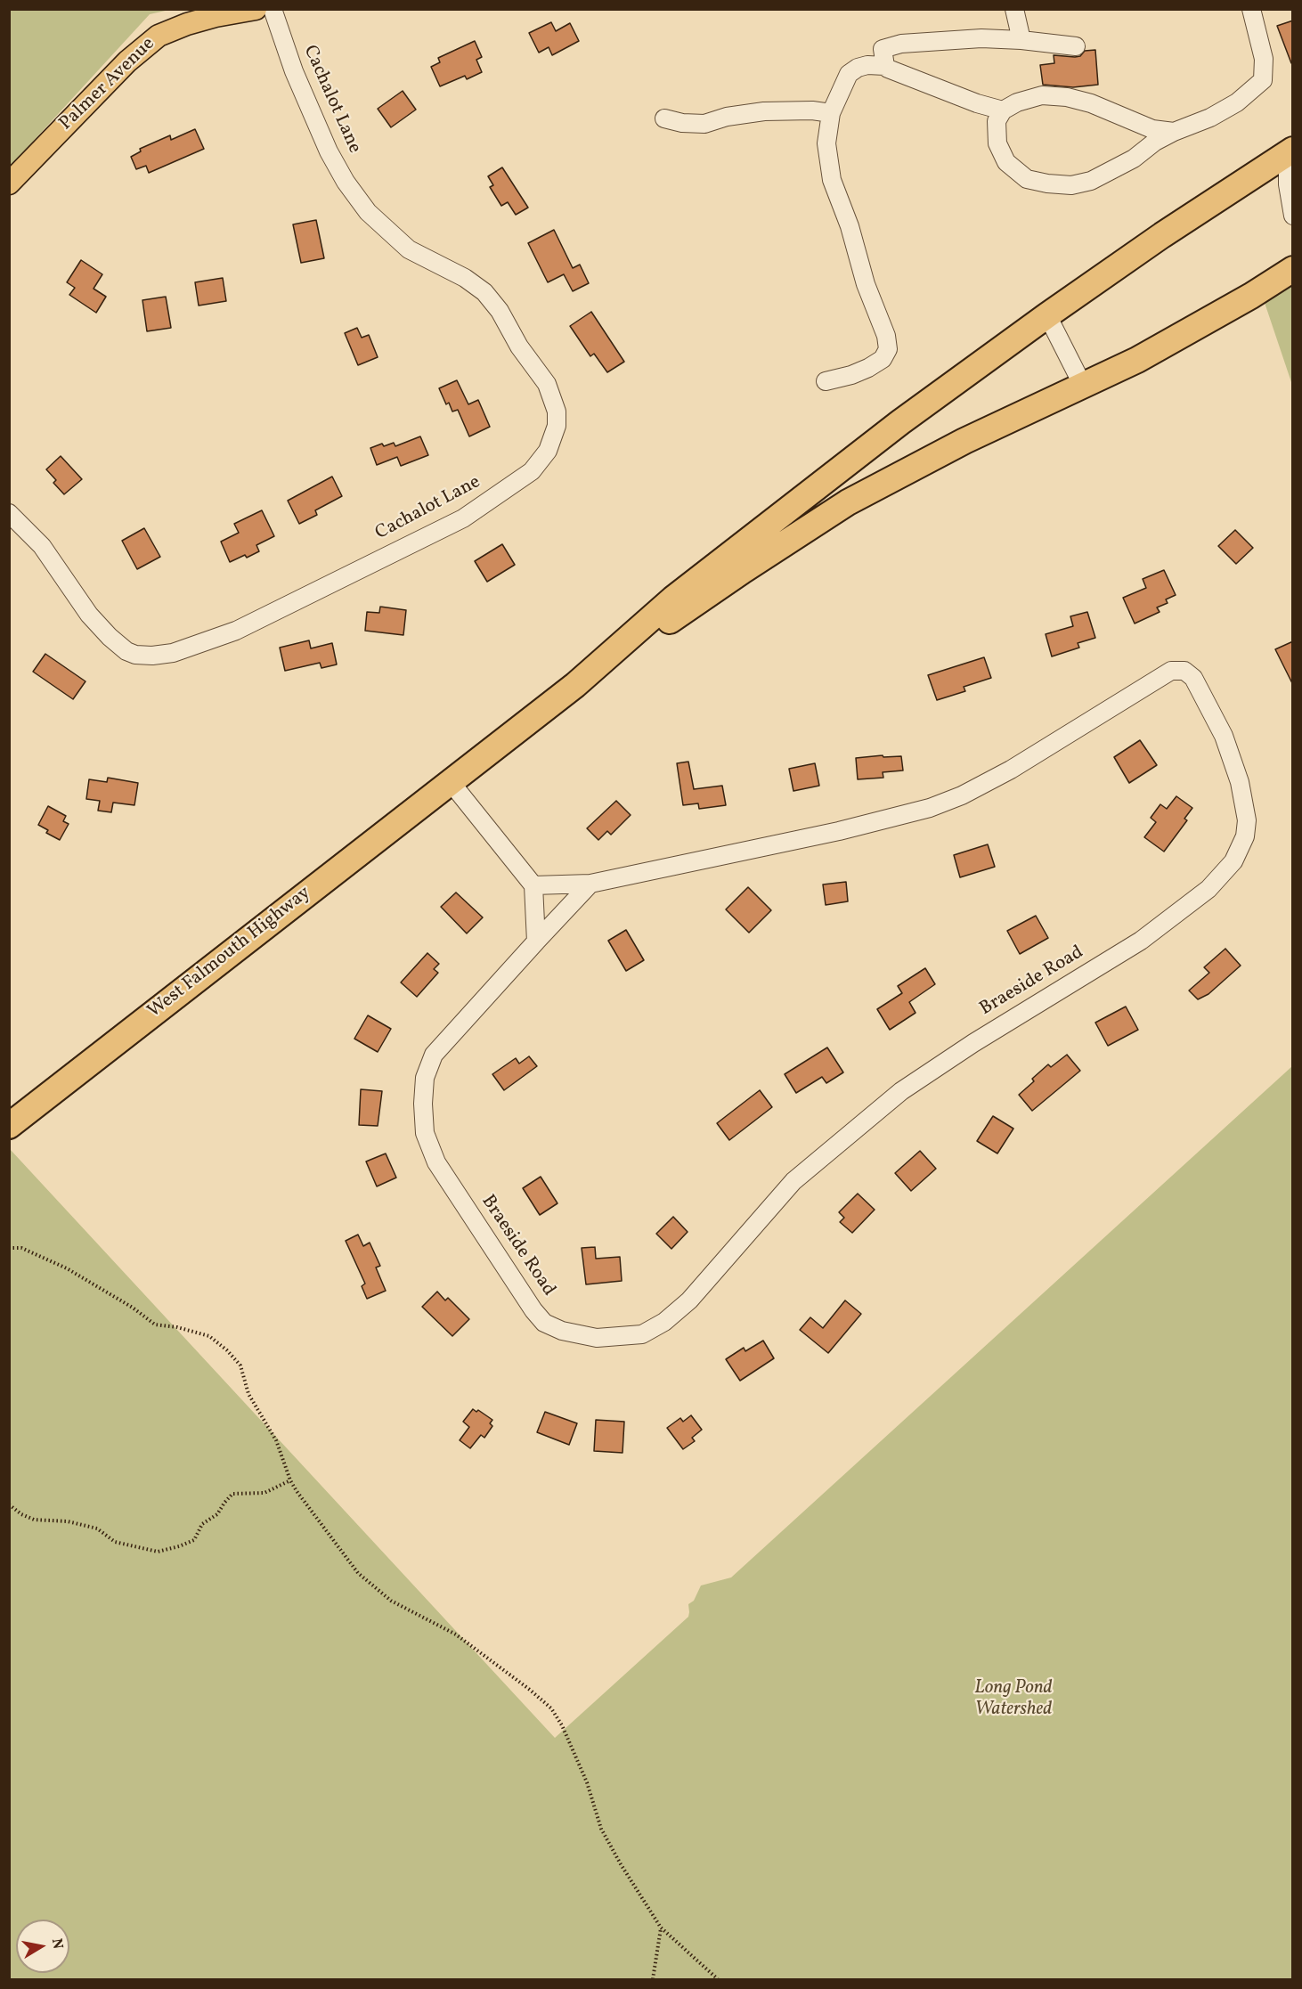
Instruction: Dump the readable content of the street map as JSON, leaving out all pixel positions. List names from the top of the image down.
{
  "streets": {
    "highway": ["West Falmouth Highway"],
    "main road": ["Palmer Avenue"],
    "street": ["Cachalot Lane", "Braeside Road"]
  },
  "parks": ["Long Pond Watershed"],
  "north": "right"
}
